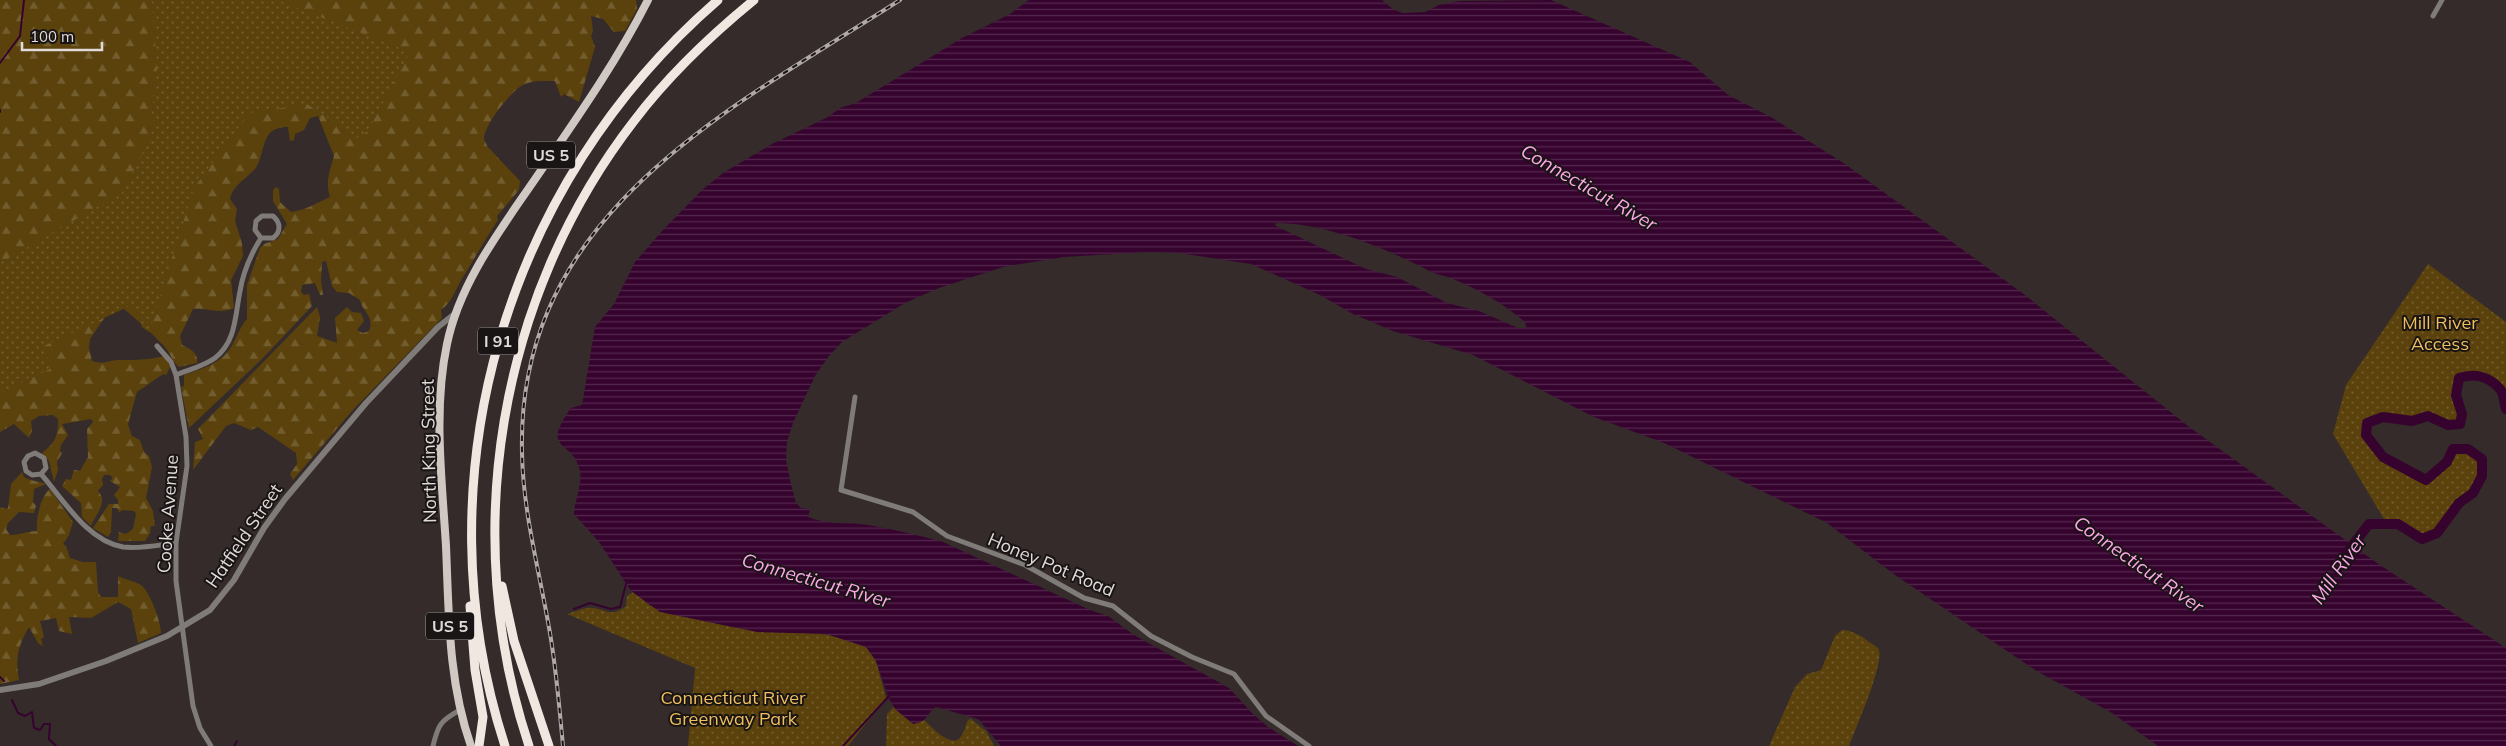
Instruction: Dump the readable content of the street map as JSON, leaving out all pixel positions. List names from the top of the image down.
{
  "streets": {
    "highway": ["I 91"],
    "main road": ["US 5", "North King Street"],
    "street": ["Cooke Avenue", "Hatfield Street", "Honey Pot Road"]
  },
  "crossings": [
    ["North King Street", "Hatfield Street"],
    ["Cooke Avenue", "Hatfield Street"]
  ],
  "water": ["Connecticut River", "Mill River"],
  "parks": ["Mill River Access", "Connecticut River Greenway Park"],
  "scale_bar": "100 m"
}
